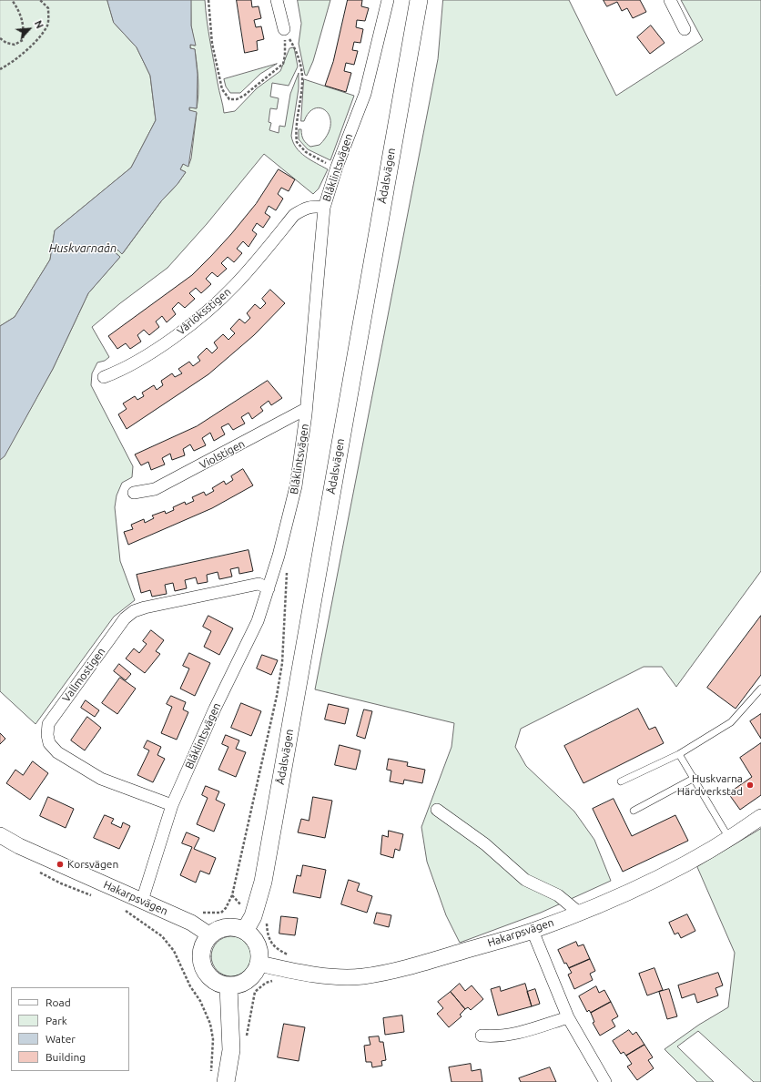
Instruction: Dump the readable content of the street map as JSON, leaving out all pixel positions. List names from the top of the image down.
{
  "streets": {
    "main road": ["Ådalsvägen"],
    "street": [
      "Blåklintsvägen",
      "Vårlöksstigen",
      "Violstigen",
      "Vallmostigen",
      "Hakarpsvägen"
    ]
  },
  "crossings": [
    ["Blåklintsvägen", "Vårlöksstigen"],
    ["Blåklintsvägen", "Violstigen"],
    ["Blåklintsvägen", "Vallmostigen"],
    ["Blåklintsvägen", "Hakarpsvägen"],
    ["Ådalsvägen", "Hakarpsvägen"]
  ],
  "water": ["Huskvarnaån"],
  "places": ["Huskvarna Härdverkstad", "Korsvägen"],
  "legend": [
    "Road",
    "Park",
    "Water",
    "Building"
  ],
  "north": "top right"
}
